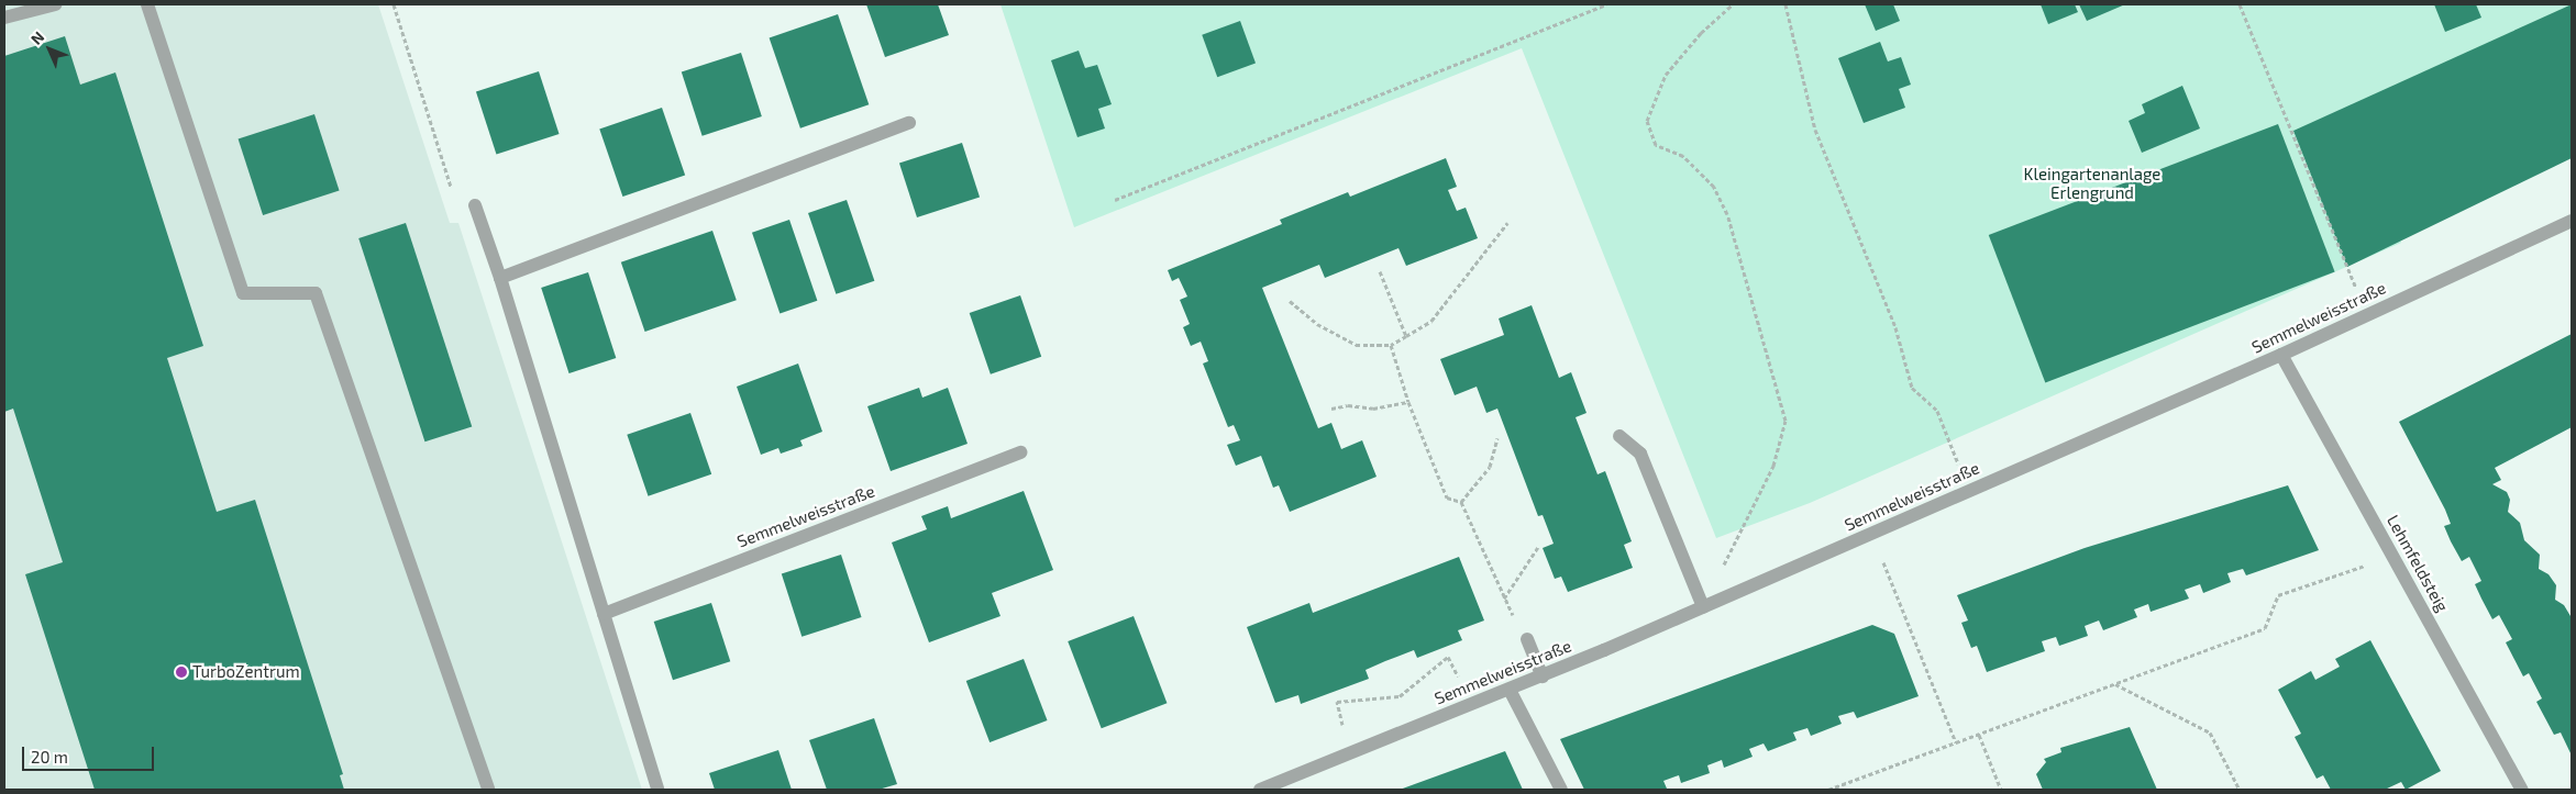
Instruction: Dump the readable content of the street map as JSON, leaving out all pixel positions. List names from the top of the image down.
{
  "streets": {
    "street": ["Semmelweisstraße", "Lehmfeldsteig"]
  },
  "crossings": [
    ["Semmelweisstraße", "Lehmfeldsteig"]
  ],
  "parks": ["Kleingartenanlage Erlengrund"],
  "places": ["TurboZentrum"],
  "scale_bar": "20 m",
  "north": "top left"
}
